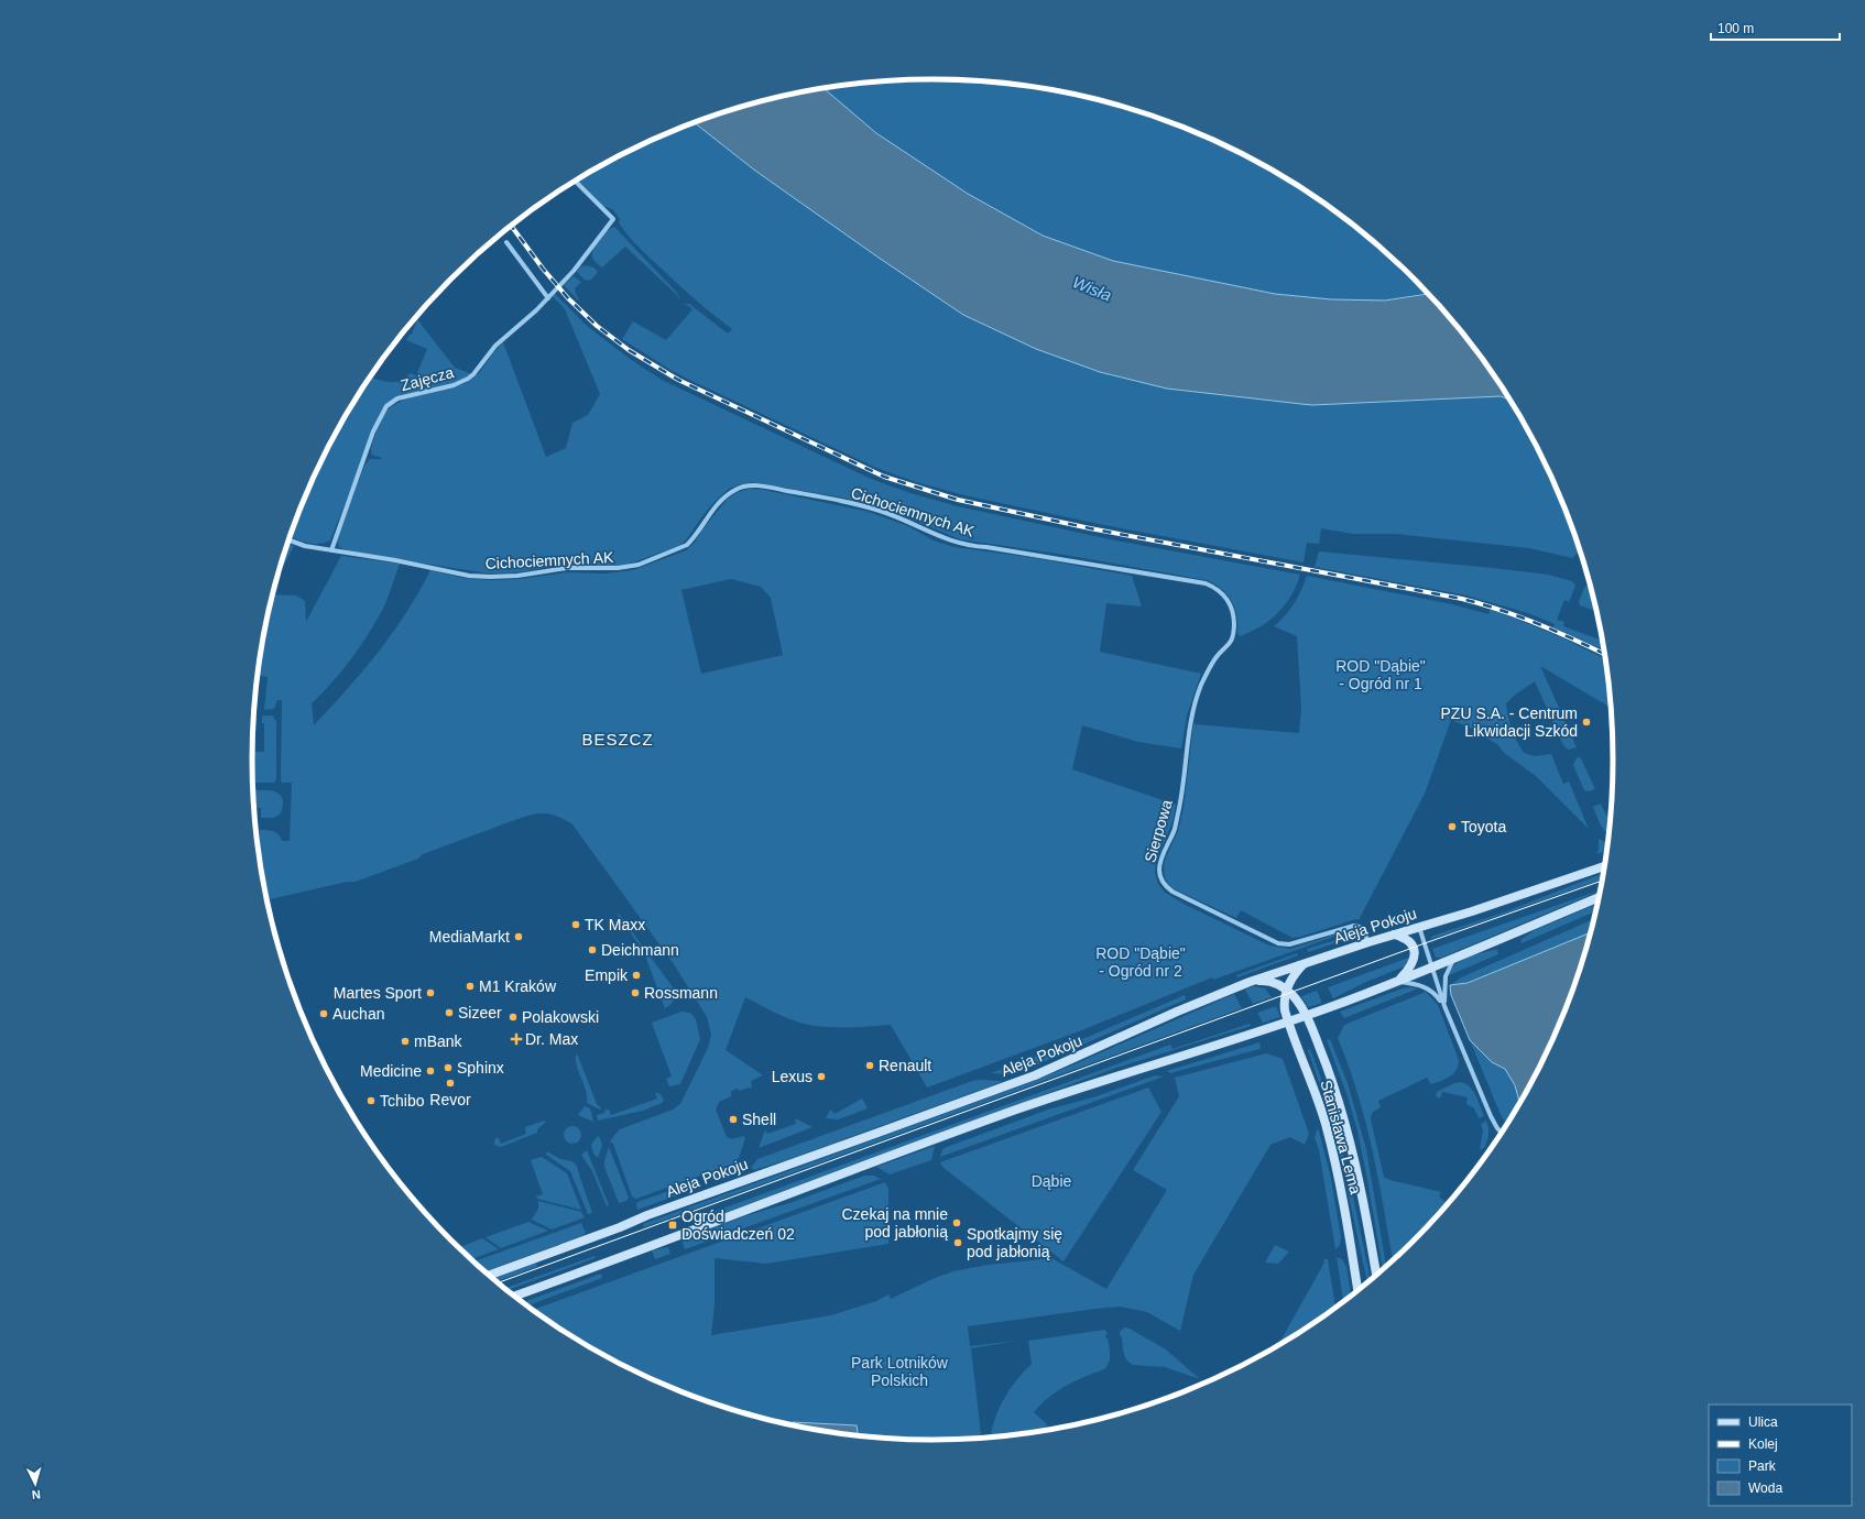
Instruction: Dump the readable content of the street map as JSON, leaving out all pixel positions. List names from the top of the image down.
{
  "streets": {
    "main road": ["Aleja Pokoju", "Stanisława Lema"],
    "street": ["Zajęcza", "Cichociemnych AK", "Sierpowa"]
  },
  "crossings": [
    ["Zajęcza", "Cichociemnych AK"],
    ["Cichociemnych AK", "Sierpowa"],
    ["Sierpowa", "Aleja Pokoju"],
    ["Aleja Pokoju", "Stanisława Lema"]
  ],
  "districts": ["BESZCZ"],
  "water": ["Wisła"],
  "parks": [
    "ROD \"Dąbie\" - Ogród nr 1",
    "ROD \"Dąbie\" - Ogród nr 2",
    "Dąbie",
    "Park Lotników Polskich"
  ],
  "places": {
    "other": [
      "PZU S.A. - Centrum Likwidacji Szkód",
      "Toyota",
      "TK Maxx",
      "MediaMarkt",
      "Deichmann",
      "Empik",
      "M1 Kraków",
      "Martes Sport",
      "Rossmann",
      "Sizeer",
      "Auchan",
      "Polakowski",
      "mBank",
      "Renault",
      "Sphinx",
      "Medicine",
      "Lexus",
      "Revor",
      "Tchibo",
      "Shell",
      "Czekaj na mnie pod jabłonią",
      "Spotkajmy się pod jabłonią"
    ],
    "health": ["Dr. Max"],
    "transit": ["Ogród Doświadczeń 02"]
  },
  "legend": [
    "Ulica",
    "Kolej",
    "Park",
    "Woda"
  ],
  "scale_bar": "100 m",
  "north": "bottom"
}
